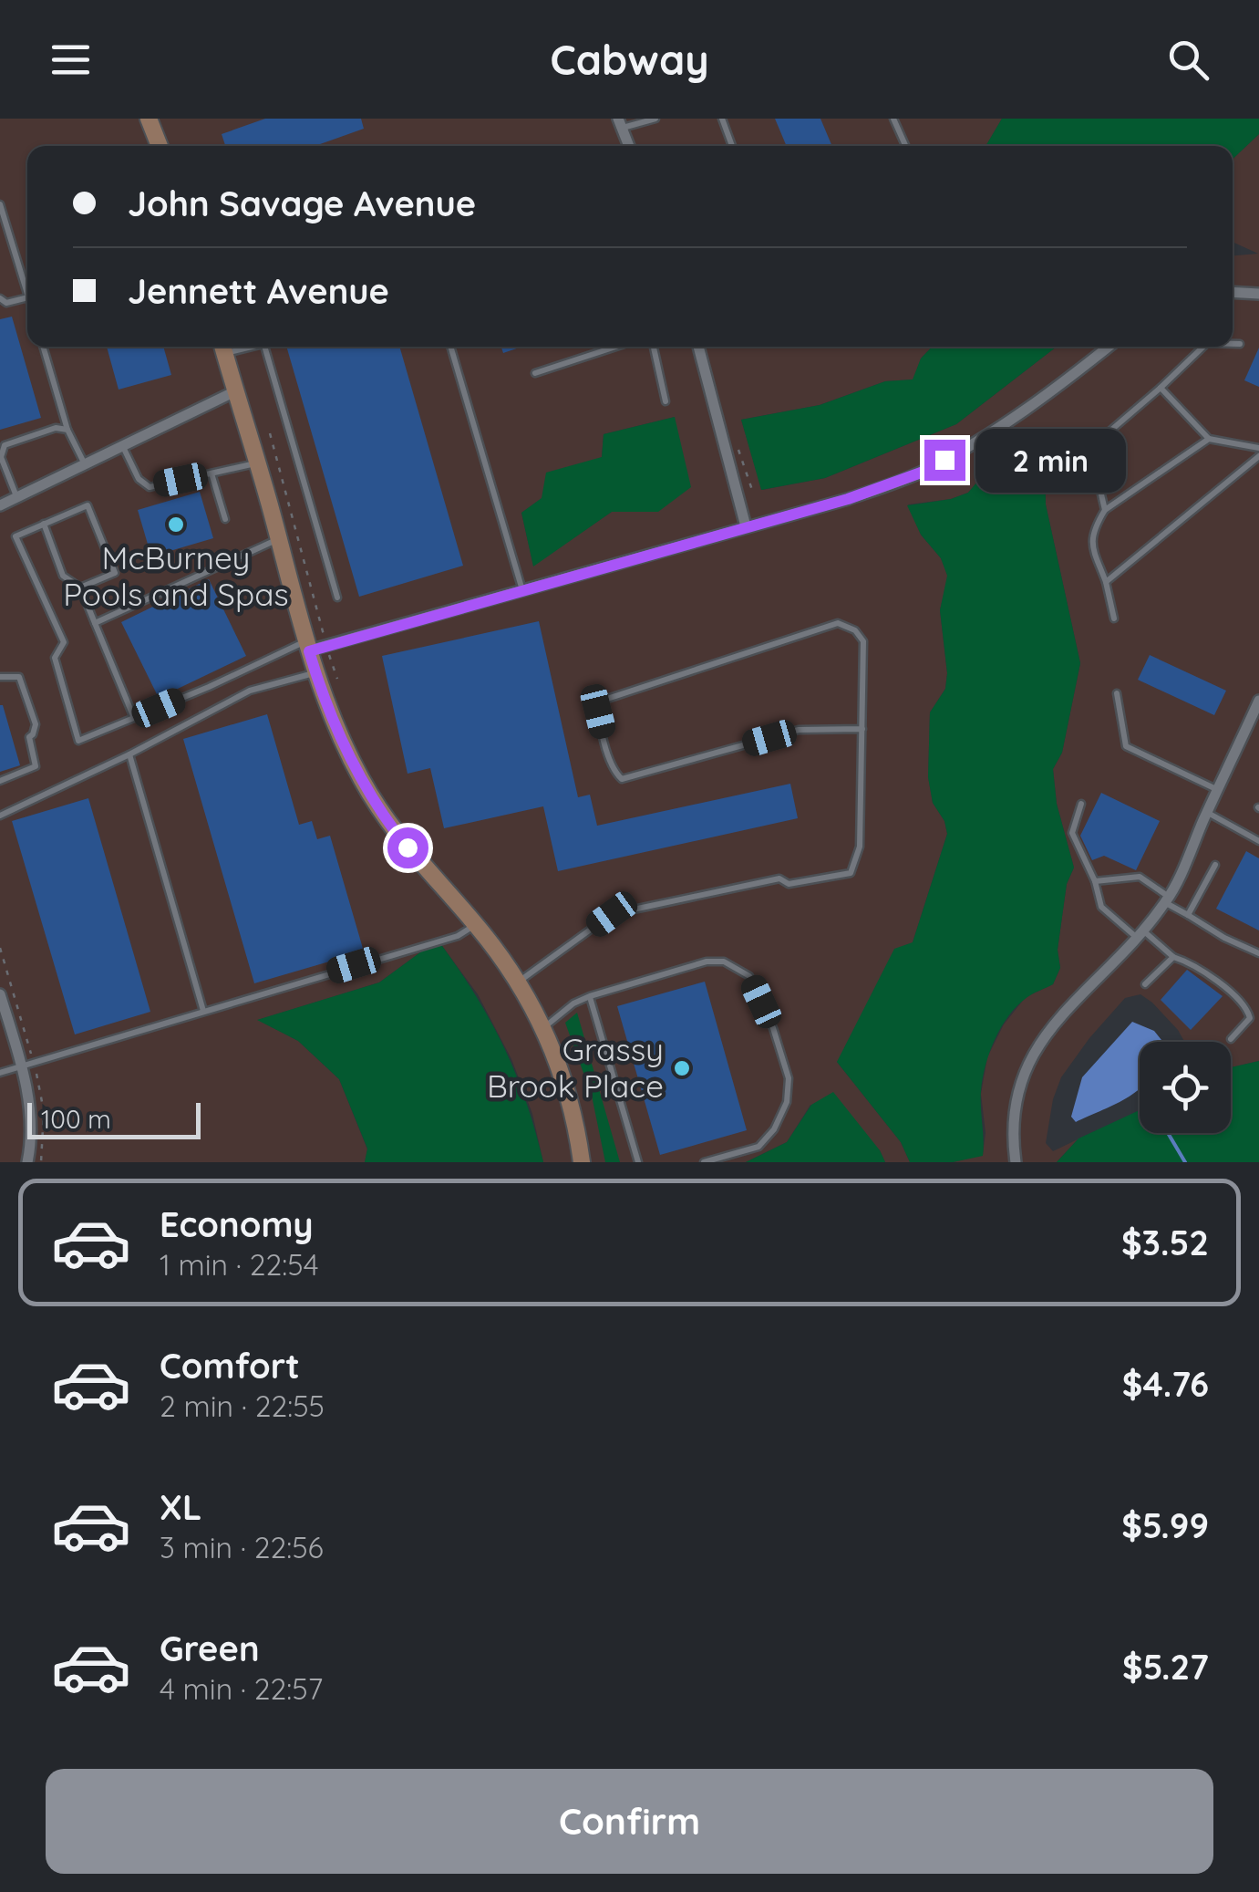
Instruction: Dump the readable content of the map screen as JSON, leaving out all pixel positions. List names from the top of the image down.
{
  "places": ["McBurney Pools and Spas", "Grassy Brook Place"],
  "scale_bar": "100 m",
  "page": {
    "header": "Cabway",
    "banner": ["John Savage Avenue", "Jennett Avenue"],
    "bubble": "2 min",
    "scale": "100 m",
    "list": [
      {
        "name": "Economy",
        "note": "1 min · 22:54",
        "value": "$3.52"
      },
      {
        "name": "Comfort",
        "note": "2 min · 22:55",
        "value": "$4.76"
      },
      {
        "name": "XL",
        "note": "3 min · 22:56",
        "value": "$5.99"
      },
      {
        "name": "Green",
        "note": "4 min · 22:57",
        "value": "$5.27"
      }
    ],
    "buttons": "Confirm"
  }
}
